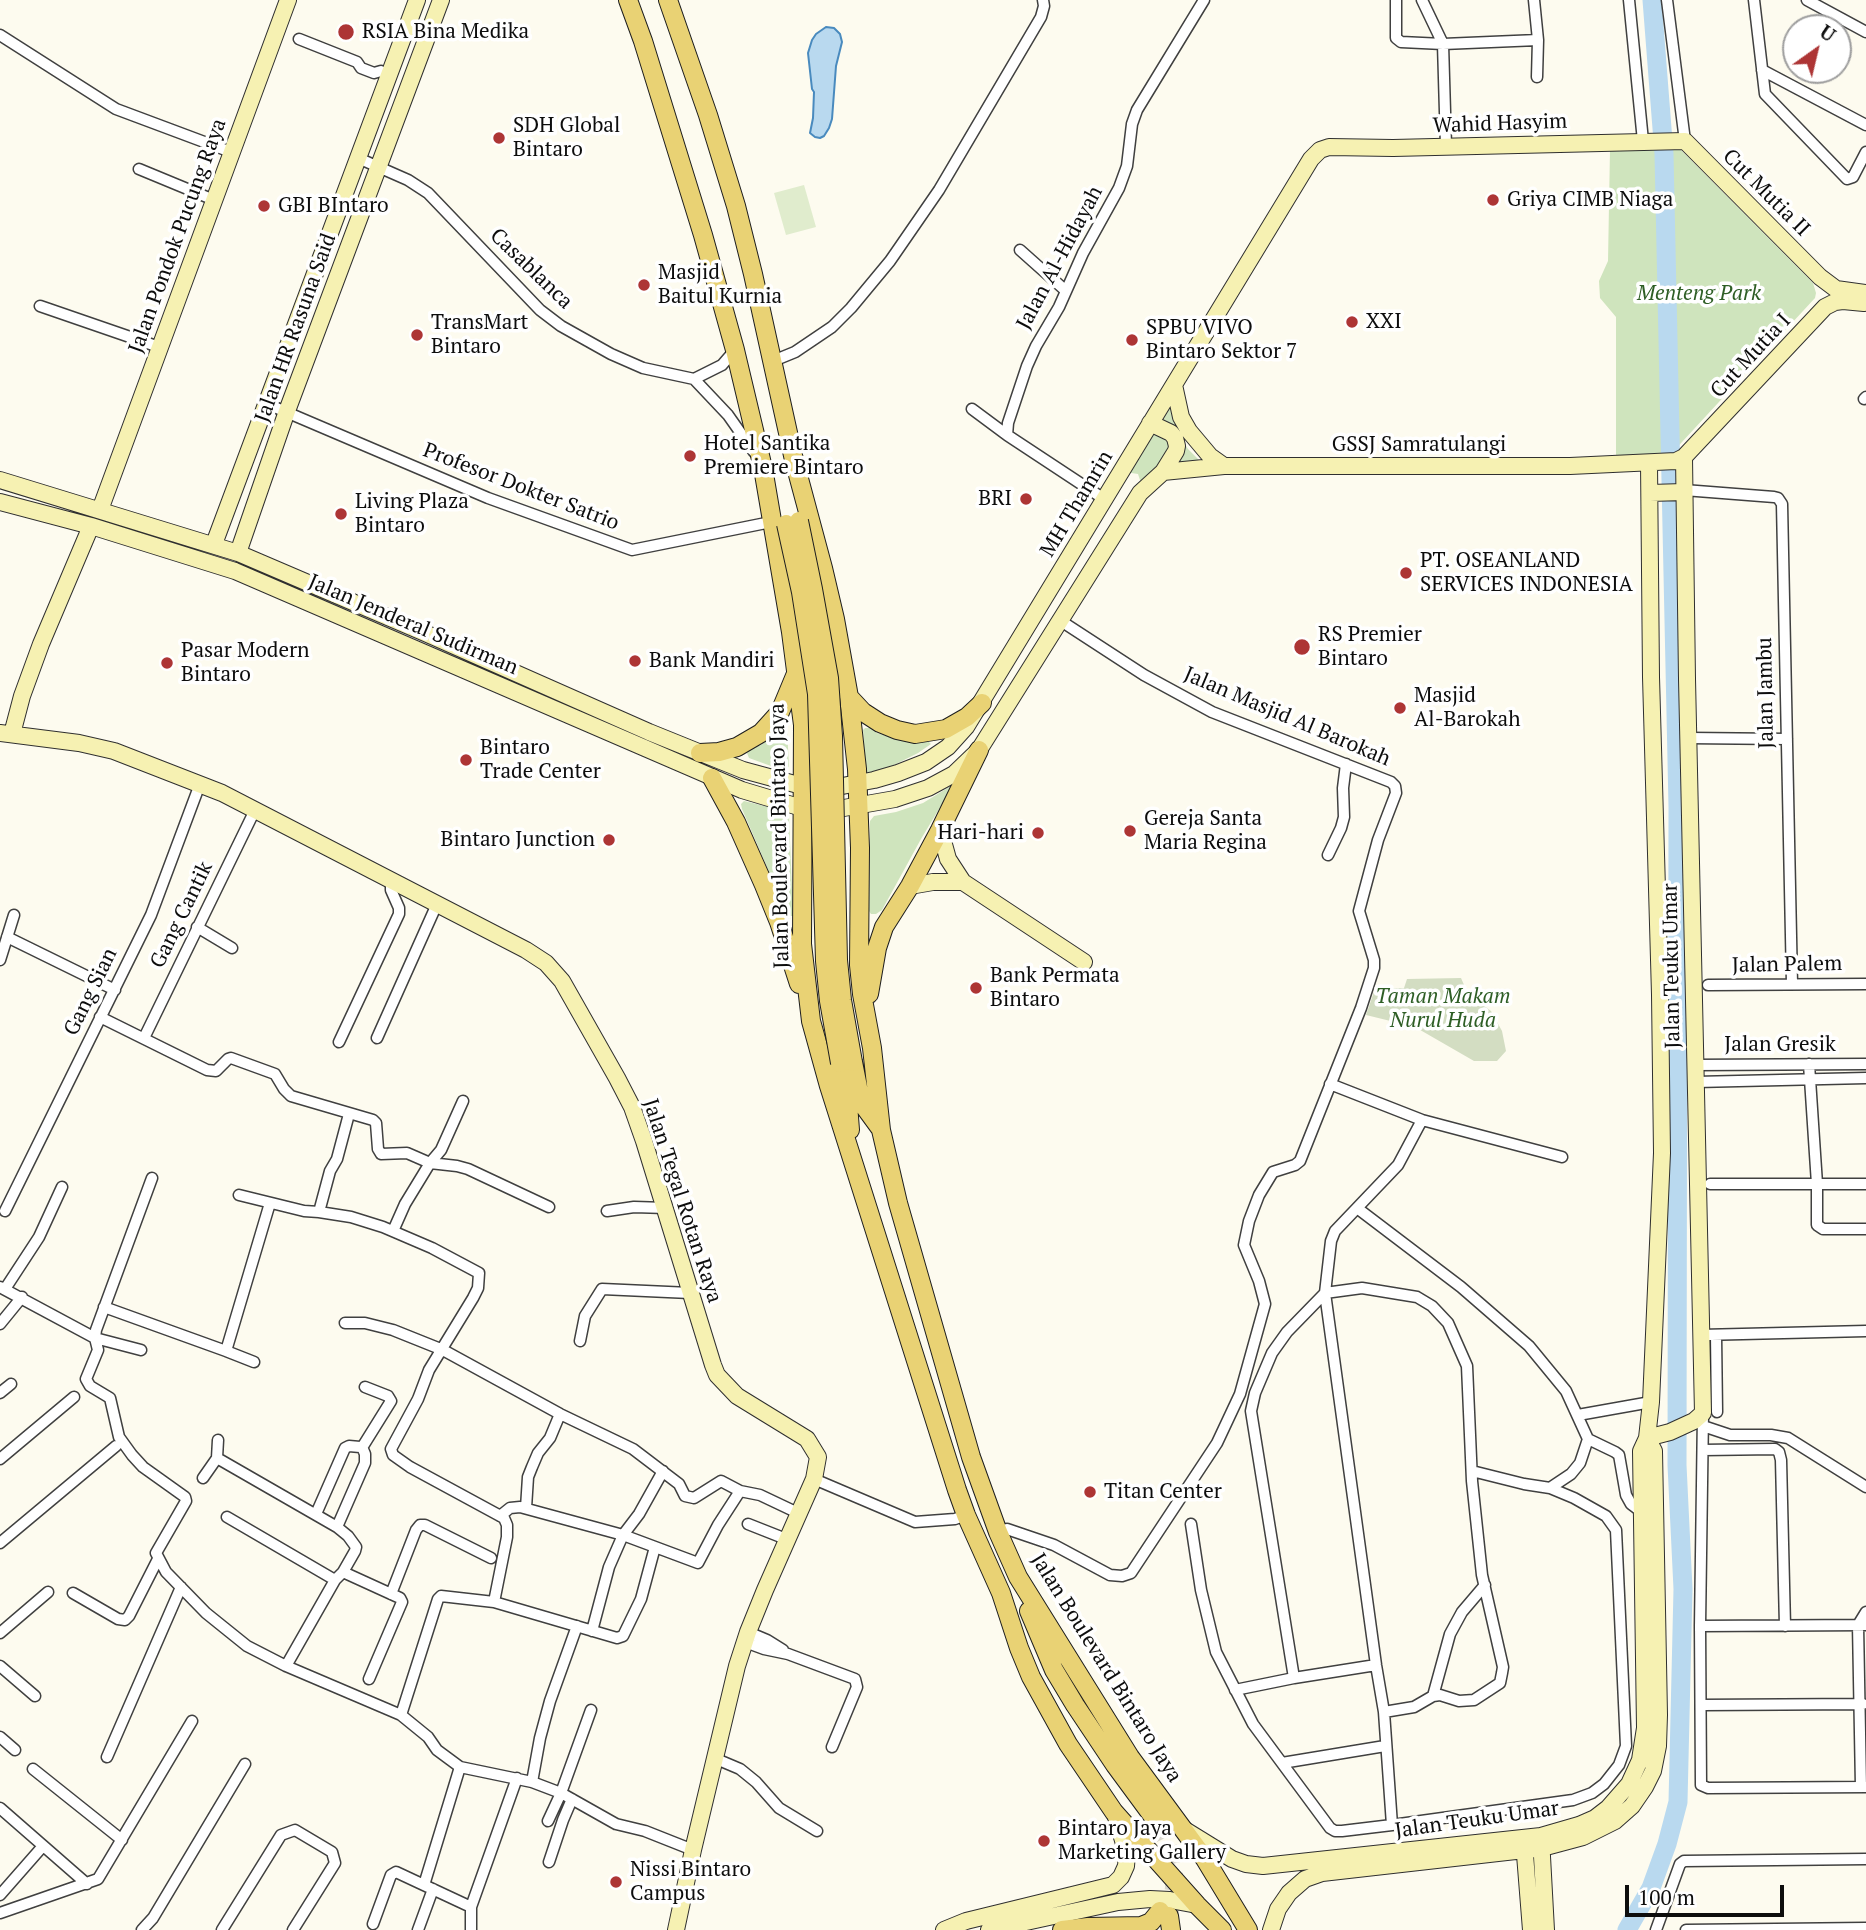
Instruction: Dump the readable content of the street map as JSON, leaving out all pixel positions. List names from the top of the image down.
{
  "streets": {
    "main road": [
      "Wahid Hasyim",
      "Cut Mutia II",
      "Jalan Pondok Pucung Raya",
      "Jalan HR Rasuna Said",
      "Cut Mutia I",
      "GSSJ Samratulangi",
      "MH Thamrin",
      "Jalan Jenderal Sudirman",
      "Jalan Boulevard Bintaro Jaya",
      "Jalan Teuku Umar",
      "Jalan Tegal Rotan Raya"
    ],
    "street": [
      "Jalan Al-Hidayah",
      "Casablanca",
      "Profesor Dokter Satrio",
      "Jalan Jambu",
      "Jalan Masjid Al Barokah",
      "Gang Cantik",
      "Jalan Palem",
      "Gang Sian",
      "Jalan Gresik"
    ]
  },
  "crossings": [
    ["Wahid Hasyim", "Cut Mutia II"],
    ["Wahid Hasyim", "MH Thamrin"],
    ["Jalan Pondok Pucung Raya", "Jalan Jenderal Sudirman"],
    ["Casablanca", "Jalan HR Rasuna Said"],
    ["Jalan HR Rasuna Said", "Profesor Dokter Satrio"],
    ["Jalan HR Rasuna Said", "Jalan Jenderal Sudirman"],
    ["Cut Mutia I", "GSSJ Samratulangi"],
    ["Cut Mutia I", "Jalan Teuku Umar"],
    ["GSSJ Samratulangi", "Jalan Teuku Umar"],
    ["Profesor Dokter Satrio", "Jalan Boulevard Bintaro Jaya"],
    ["MH Thamrin", "Jalan Jenderal Sudirman"],
    ["MH Thamrin", "Jalan Boulevard Bintaro Jaya"],
    ["Jalan Jenderal Sudirman", "Jalan Boulevard Bintaro Jaya"],
    ["Jalan Jenderal Sudirman", "Jalan Tegal Rotan Raya"],
    ["Jalan Jambu", "Jalan Palem"],
    ["Jalan Jambu", "Jalan Teuku Umar"],
    ["Jalan Boulevard Bintaro Jaya", "Jalan Teuku Umar"],
    ["Gang Cantik", "Jalan Tegal Rotan Raya"],
    ["Jalan Teuku Umar", "Jalan Gresik"],
    ["Gang Sian", "Jalan Tegal Rotan Raya"]
  ],
  "parks": ["Menteng Park", "Taman Makam Nurul Huda"],
  "places": [
    "RSIA Bina Medika",
    "SDH Global Bintaro",
    "Griya CIMB Niaga",
    "GBI BIntaro",
    "Masjid Baitul Kurnia",
    "XXI",
    "TransMart Bintaro",
    "SPBU VIVO Bintaro Sektor 7",
    "Hotel Santika Premiere Bintaro",
    "BRI",
    "Living Plaza Bintaro",
    "PT. OSEANLAND SERVICES INDONESIA",
    "RS Premier Bintaro",
    "Bank Mandiri",
    "Pasar Modern Bintaro",
    "Masjid Al-Barokah",
    "Bintaro Trade Center",
    "Gereja Santa Maria Regina",
    "Hari-hari",
    "Bintaro Junction",
    "Bank Permata Bintaro",
    "Titan Center",
    "Bintaro Jaya Marketing Gallery",
    "Nissi Bintaro Campus"
  ],
  "scale_bar": "100 m",
  "north": "top right"
}
